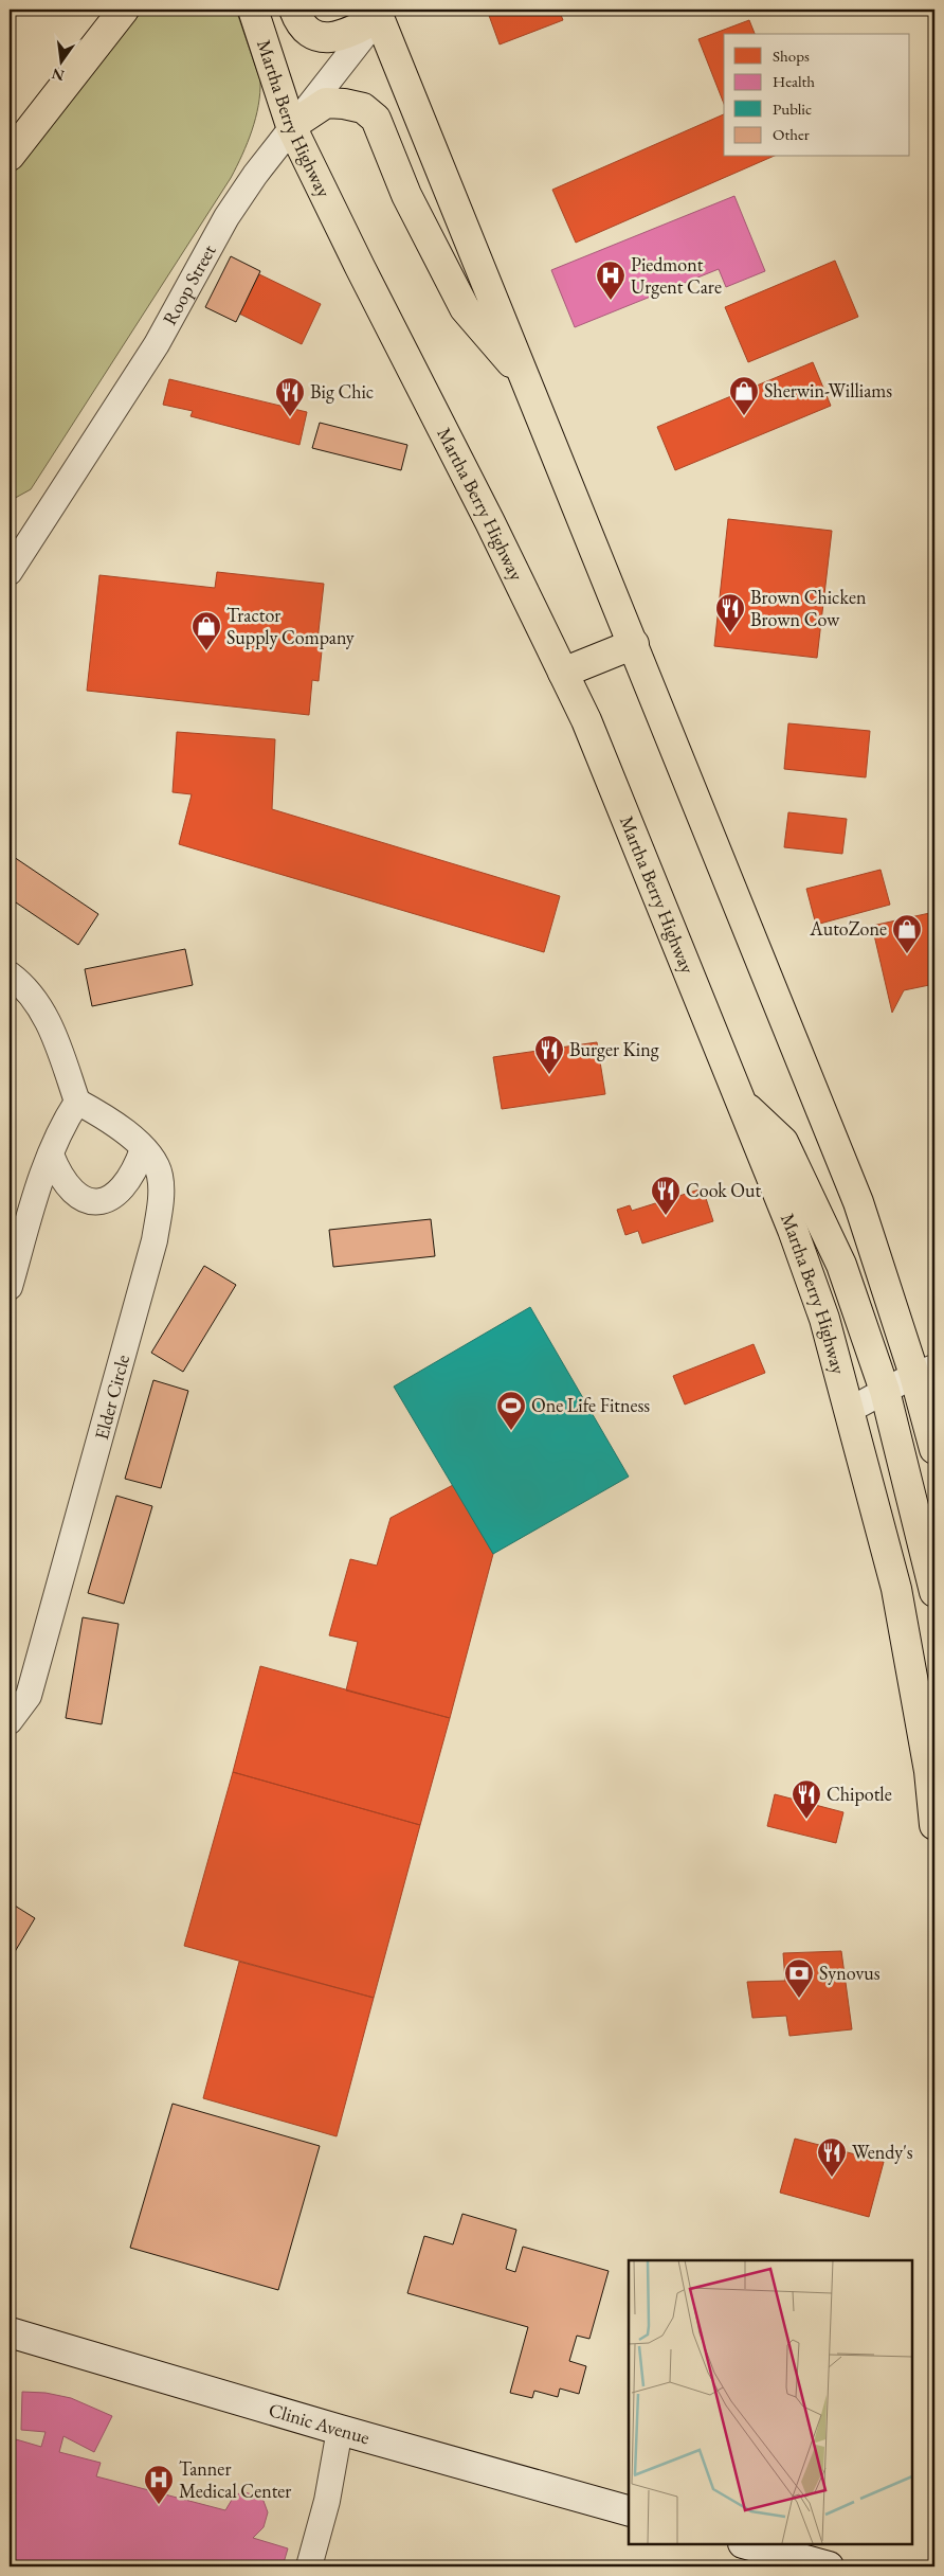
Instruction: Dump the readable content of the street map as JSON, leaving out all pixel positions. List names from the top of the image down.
{
  "streets": {
    "main road": ["Martha Berry Highway"],
    "street": ["Roop Street", "Elder Circle", "Clinic Avenue"]
  },
  "crossings": [
    ["Martha Berry Highway", "Roop Street"]
  ],
  "places": {
    "hospital": ["Piedmont Urgent Care", "Tanner Medical Center"],
    "shop": ["Sherwin-Williams", "Tractor Supply Company", "AutoZone"],
    "restaurant": [
      "Big Chic",
      "Brown Chicken Brown Cow",
      "Burger King",
      "Cook Out",
      "Chipotle",
      "Wendy's"
    ],
    "sports": ["One Life Fitness"],
    "bank": ["Synovus"]
  },
  "legend": [
    "Shops",
    "Health",
    "Public",
    "Other"
  ],
  "north": "bottom"
}
